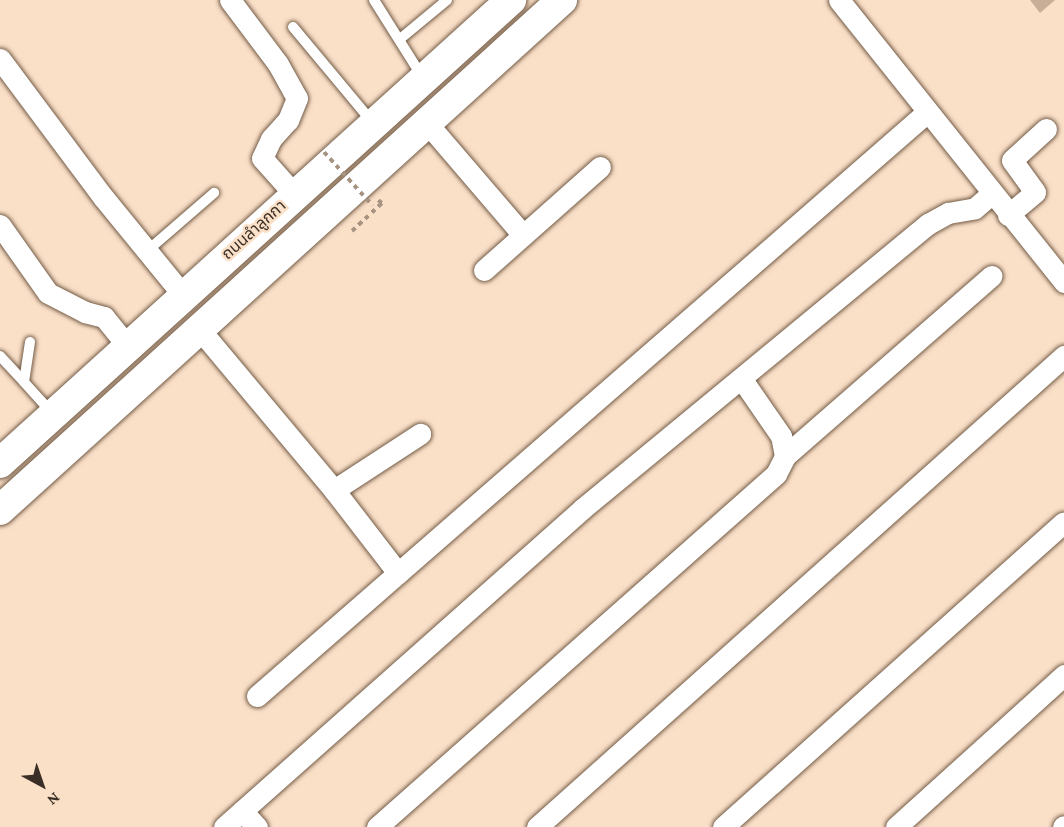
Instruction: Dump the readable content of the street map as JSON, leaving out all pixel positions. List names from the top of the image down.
{
  "streets": {
    "main road": ["ถนนลำลูกกา"]
  },
  "north": "bottom right"
}
